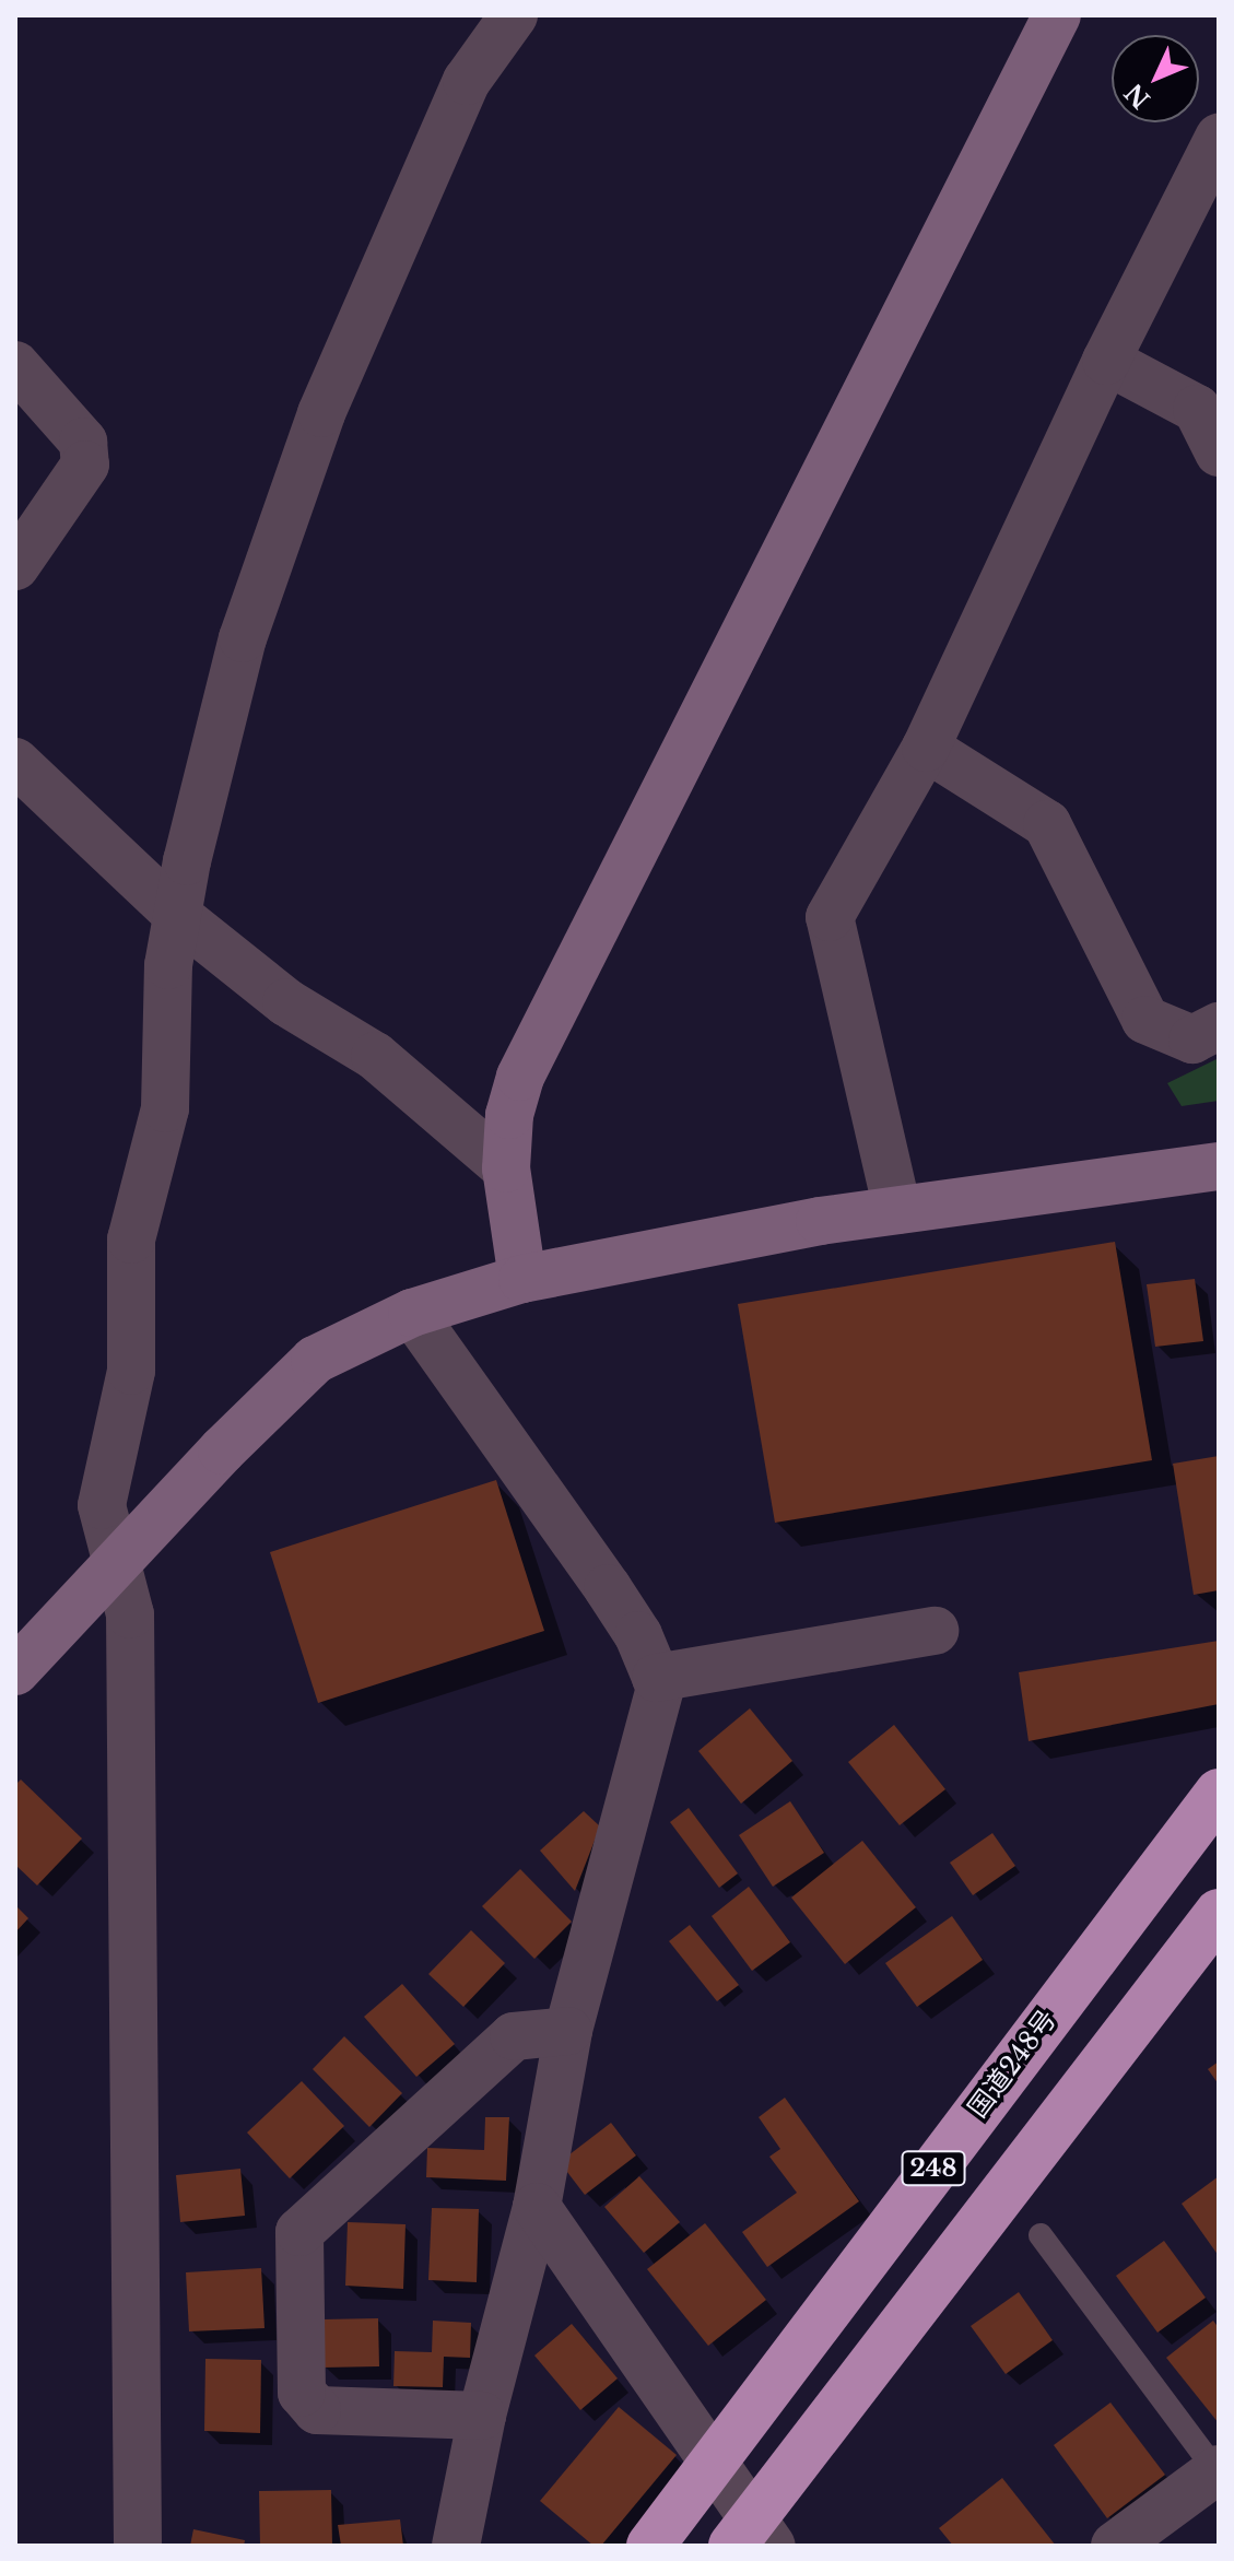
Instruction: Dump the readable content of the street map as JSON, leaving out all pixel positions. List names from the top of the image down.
{
  "streets": {
    "highway": ["国道248号", "248"]
  },
  "north": "bottom left"
}
